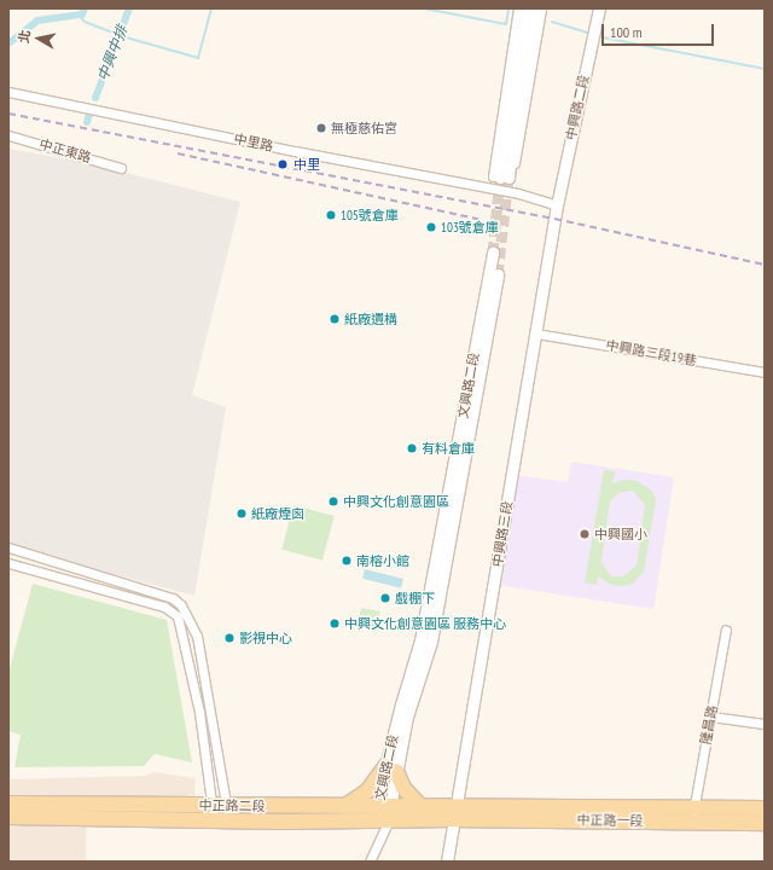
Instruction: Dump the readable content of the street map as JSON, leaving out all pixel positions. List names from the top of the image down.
{
  "streets": {
    "main road": ["中正路二段", "中正路一段"],
    "street": [
      "中興路二段",
      "中里路",
      "中正東路",
      "中興路三段19巷",
      "文興路二段",
      "中興路三段",
      "隆昌路"
    ]
  },
  "crossings": [
    ["中興路二段", "中里路"],
    ["中興路二段", "中興路三段"],
    ["中里路", "中興路三段"],
    ["中興路三段19巷", "中興路三段"],
    ["文興路二段", "中正路二段"],
    ["中興路三段", "中正路二段"],
    ["中興路三段", "中正路一段"],
    ["隆昌路", "中正路一段"],
    ["中正路二段", "中正路一段"]
  ],
  "water": ["中興中排"],
  "places": [
    "無極慈佑宮",
    "中里",
    "105號倉庫",
    "103號倉庫",
    "紙廠遺構",
    "有料倉庫",
    "中興文化創意園區",
    "紙廠煙囪",
    "中興國小",
    "南榕小館",
    "戲棚下",
    "中興文化創意園區 服務中心",
    "影視中心"
  ],
  "scale_bar": "100 m",
  "north": "left"
}
